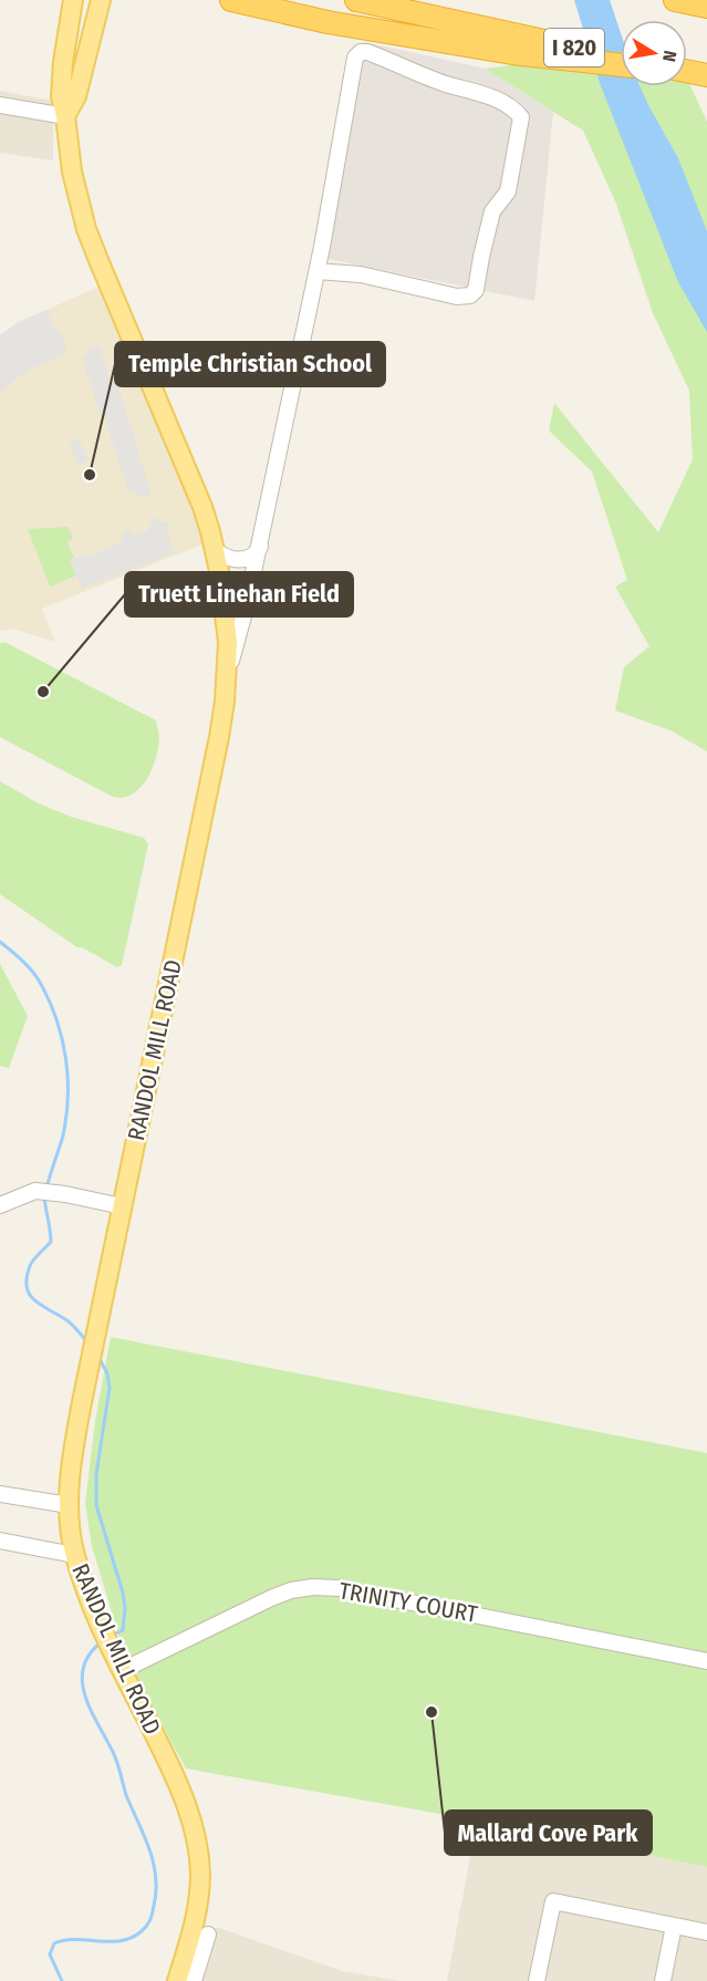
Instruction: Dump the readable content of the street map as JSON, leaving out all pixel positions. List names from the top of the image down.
{
  "streets": {
    "highway": ["I 820"],
    "main road": ["RANDOL MILL ROAD"],
    "street": ["TRINITY COURT"]
  },
  "crossings": [
    ["RANDOL MILL ROAD", "TRINITY COURT"]
  ],
  "places": ["Temple Christian School", "Truett Linehan Field", "Mallard Cove Park"],
  "north": "right"
}
